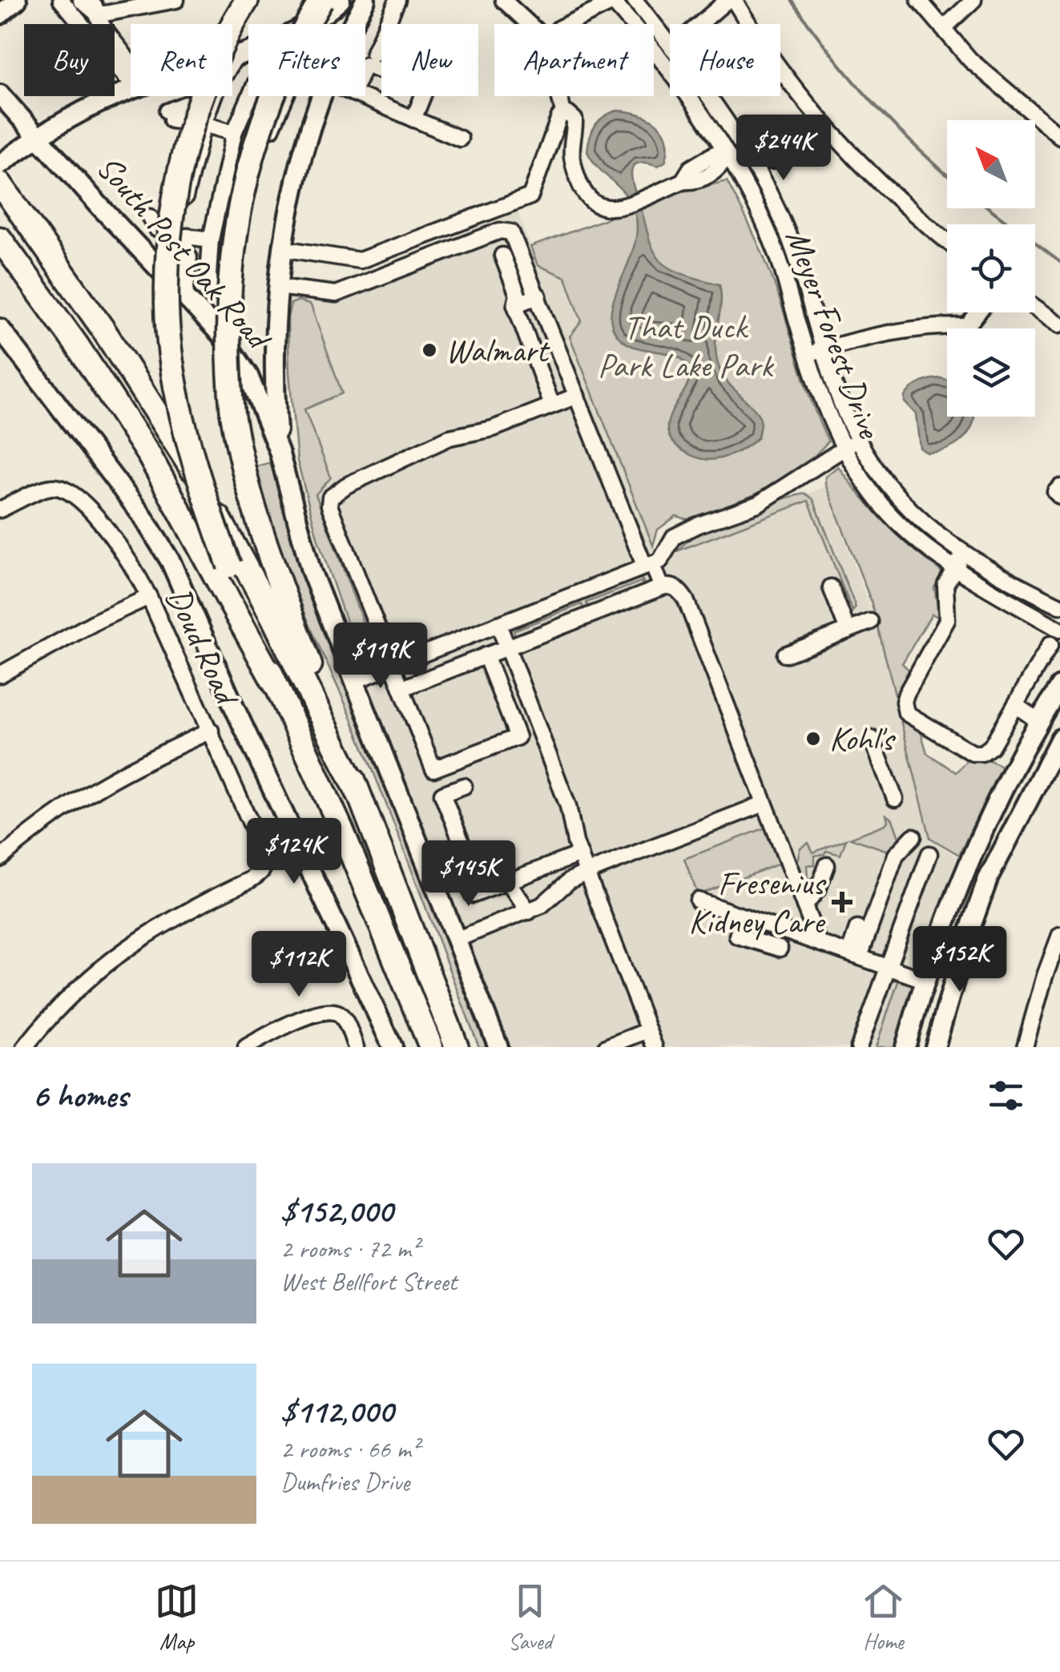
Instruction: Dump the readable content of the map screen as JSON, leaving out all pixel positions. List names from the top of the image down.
{
  "streets": {
    "main road": ["South Post Oak Road"],
    "street": ["Meyer Forest Drive", "Doud Road"]
  },
  "parks": ["That Duck Park Lake Park"],
  "places": {
    "other": ["Walmart", "Kohl's"],
    "health": ["Fresenius Kidney Care"]
  },
  "north": "top left",
  "page": {
    "chip": [
      "Buy",
      "Rent",
      "Filters",
      "New",
      "Apartment",
      "House"
    ],
    "price": [
      "$244K",
      "$119K",
      "$124K",
      "$145K",
      "$152K",
      "$112K"
    ],
    "heading": "6 homes",
    "list": [
      {
        "name": "$152,000",
        "note": "2 rooms · 72 m² · West Bellfort Street"
      },
      {
        "name": "$112,000",
        "note": "2 rooms · 66 m² · Dumfries Drive"
      }
    ],
    "tabs": ["Map", "Saved", "Home"]
  }
}
